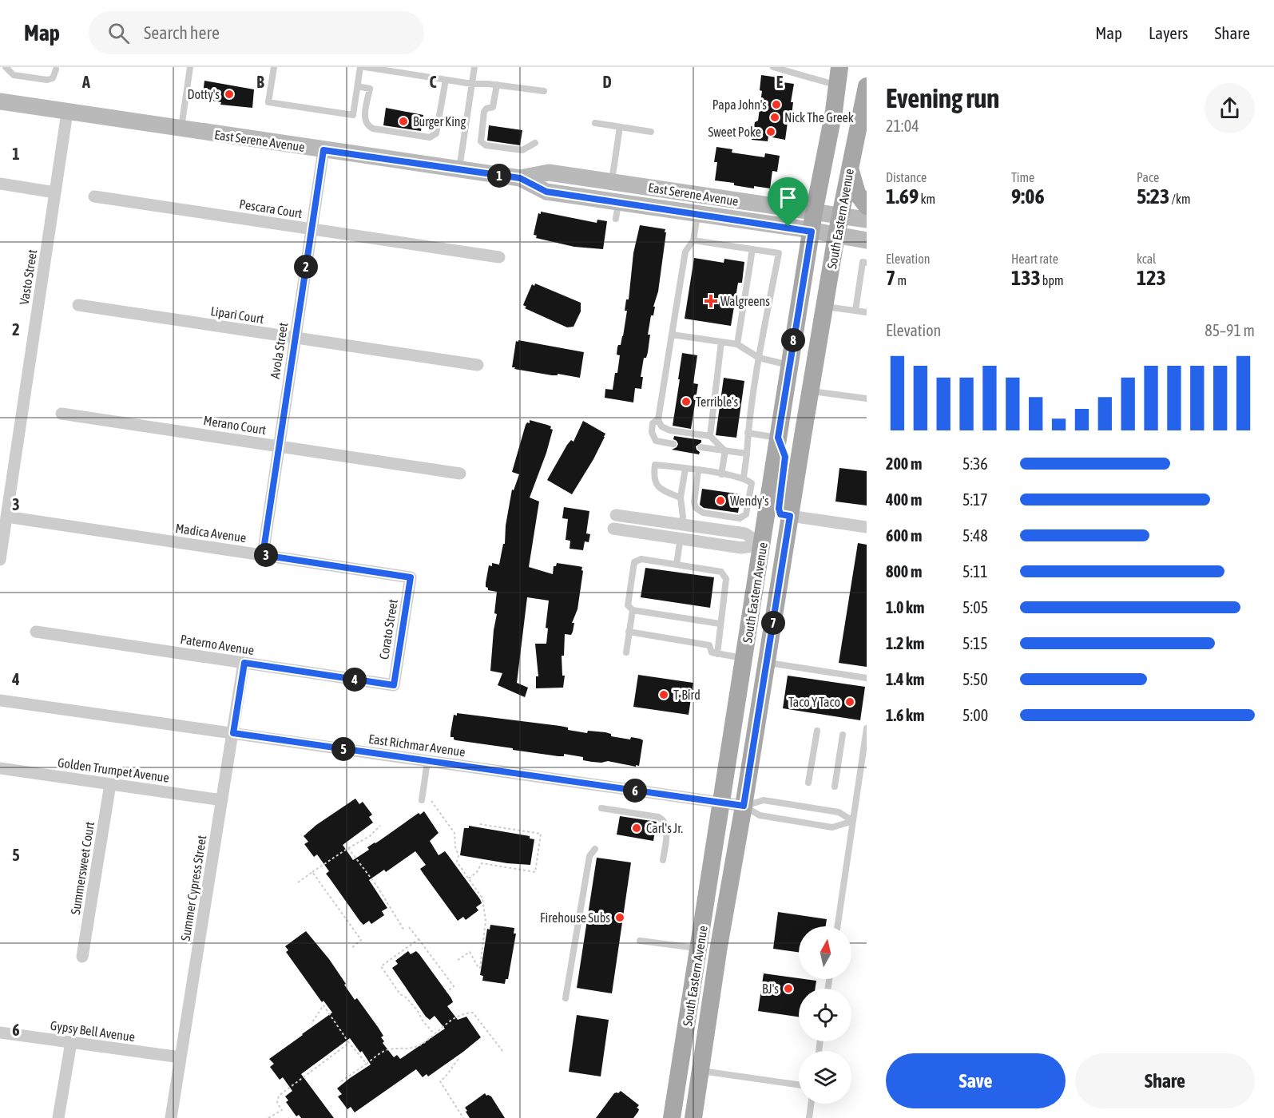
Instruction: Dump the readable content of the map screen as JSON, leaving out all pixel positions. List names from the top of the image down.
{
  "streets": {
    "main road": ["East Serene Avenue", "South Eastern Avenue"],
    "street": [
      "Pescara Court",
      "Vasto Street",
      "Lipari Court",
      "Avola Street",
      "Merano Court",
      "Madica Avenue",
      "Corato Street",
      "Paterno Avenue",
      "East Richmar Avenue",
      "Golden Trumpet Avenue",
      "Summersweet Court",
      "Summer Cypress Street",
      "Gypsy Bell Avenue"
    ]
  },
  "crossings": [
    ["East Serene Avenue", "South Eastern Avenue"],
    ["East Serene Avenue", "Vasto Street"],
    ["East Serene Avenue", "Avola Street"],
    ["Pescara Court", "Avola Street"],
    ["South Eastern Avenue", "East Richmar Avenue"],
    ["Vasto Street", "Madica Avenue"],
    ["Lipari Court", "Avola Street"],
    ["Avola Street", "Merano Court"],
    ["Avola Street", "Madica Avenue"],
    ["Madica Avenue", "Corato Street"],
    ["Corato Street", "Paterno Avenue"],
    ["Paterno Avenue", "Summer Cypress Street"],
    ["East Richmar Avenue", "Summer Cypress Street"],
    ["Golden Trumpet Avenue", "Summersweet Court"],
    ["Golden Trumpet Avenue", "Summer Cypress Street"],
    ["Summer Cypress Street", "Gypsy Bell Avenue"]
  ],
  "places": {
    "other": [
      "Dotty's",
      "Papa John's",
      "Nick The Greek",
      "Burger King",
      "Sweet Poke",
      "Terrible's",
      "Wendy's",
      "T-Bird",
      "Taco Y Taco",
      "Carl's Jr.",
      "Firehouse Subs",
      "BJ's"
    ],
    "health": ["Walgreens"]
  },
  "north": "top",
  "page": {
    "header": "Map",
    "search": "Search here",
    "nav": ["Map", "Layers", "Share"],
    "heading": ["Evening run", "21:04"],
    "stats": [
      ["Distance", "1.69 km"],
      ["Time", "9:06"],
      ["Pace", "5:23 /km"],
      ["Elevation", "7 m"],
      ["Heart rate", "133 bpm"],
      ["kcal", "123"]
    ],
    "pins": [
      "1",
      "2",
      "8",
      "3",
      "7",
      "4",
      "5",
      "6"
    ],
    "chart": ["Elevation", "85–91 m"],
    "list": [
      {
        "name": "200 m",
        "note": "5:36"
      },
      {
        "name": "400 m",
        "note": "5:17"
      },
      {
        "name": "600 m",
        "note": "5:48"
      },
      {
        "name": "800 m",
        "note": "5:11"
      },
      {
        "name": "1.0 km",
        "note": "5:05"
      },
      {
        "name": "1.2 km",
        "note": "5:15"
      },
      {
        "name": "1.4 km",
        "note": "5:50"
      },
      {
        "name": "1.6 km",
        "note": "5:00"
      }
    ],
    "buttons": ["Save", "Share"]
  },
  "grid": {
    "columns": [
      "A",
      "B",
      "C",
      "D",
      "E"
    ],
    "rows": [
      "1",
      "2",
      "3",
      "4",
      "5",
      "6"
    ]
  }
}
